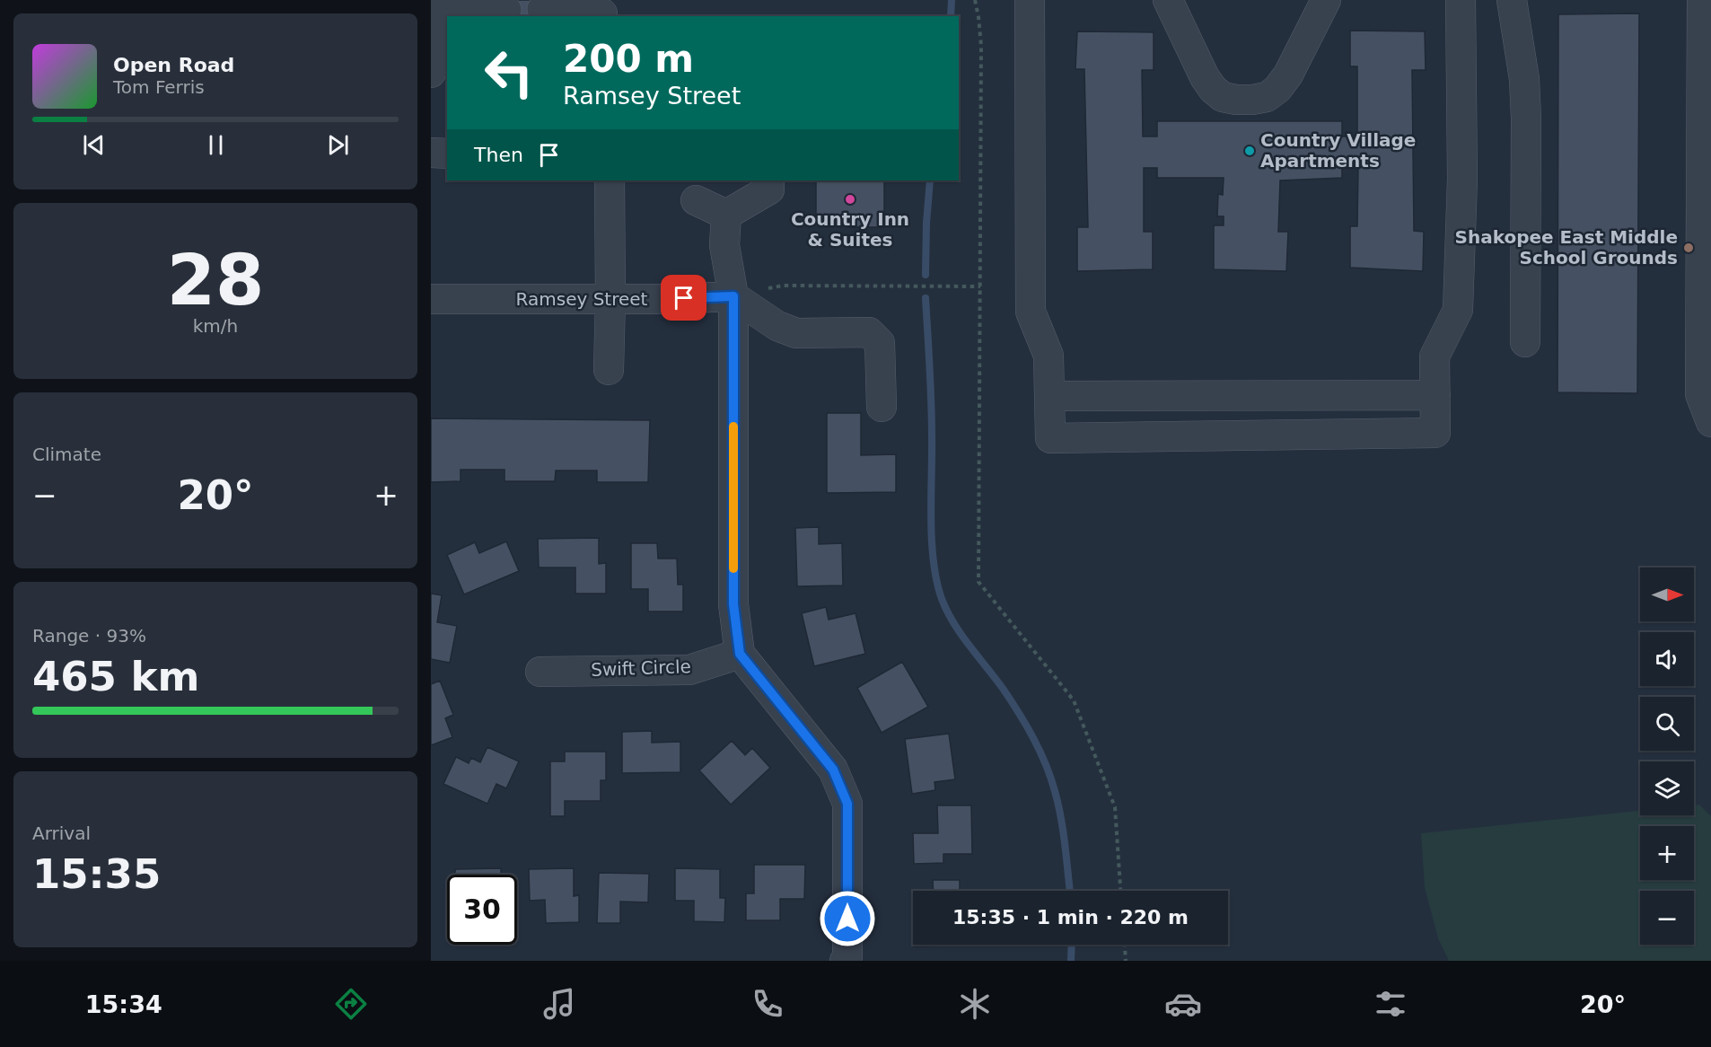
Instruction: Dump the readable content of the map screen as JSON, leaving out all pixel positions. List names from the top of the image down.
{
  "streets": {
    "street": ["Ramsey Street", "Swift Circle"]
  },
  "places": ["Country Village Apartments", "Country Inn & Suites", "Shakopee East Middle School Grounds"],
  "north": "right",
  "page": {
    "turn": ["200 m", "Ramsey Street"],
    "song": ["Open Road", "Tom Ferris"],
    "then": "Then",
    "tile": [
      ["28", "km/h"],
      "Climate",
      ["Range · 93%", "465 km"],
      ["Arrival", "15:35"]
    ],
    "heat": ["−", "20°", "+"],
    "map_buttons": ["+", "−"],
    "limit": "30",
    "trip": "15:35 · 1 min · 220 m",
    "tabs": ["15:34", "20°"]
  }
}
